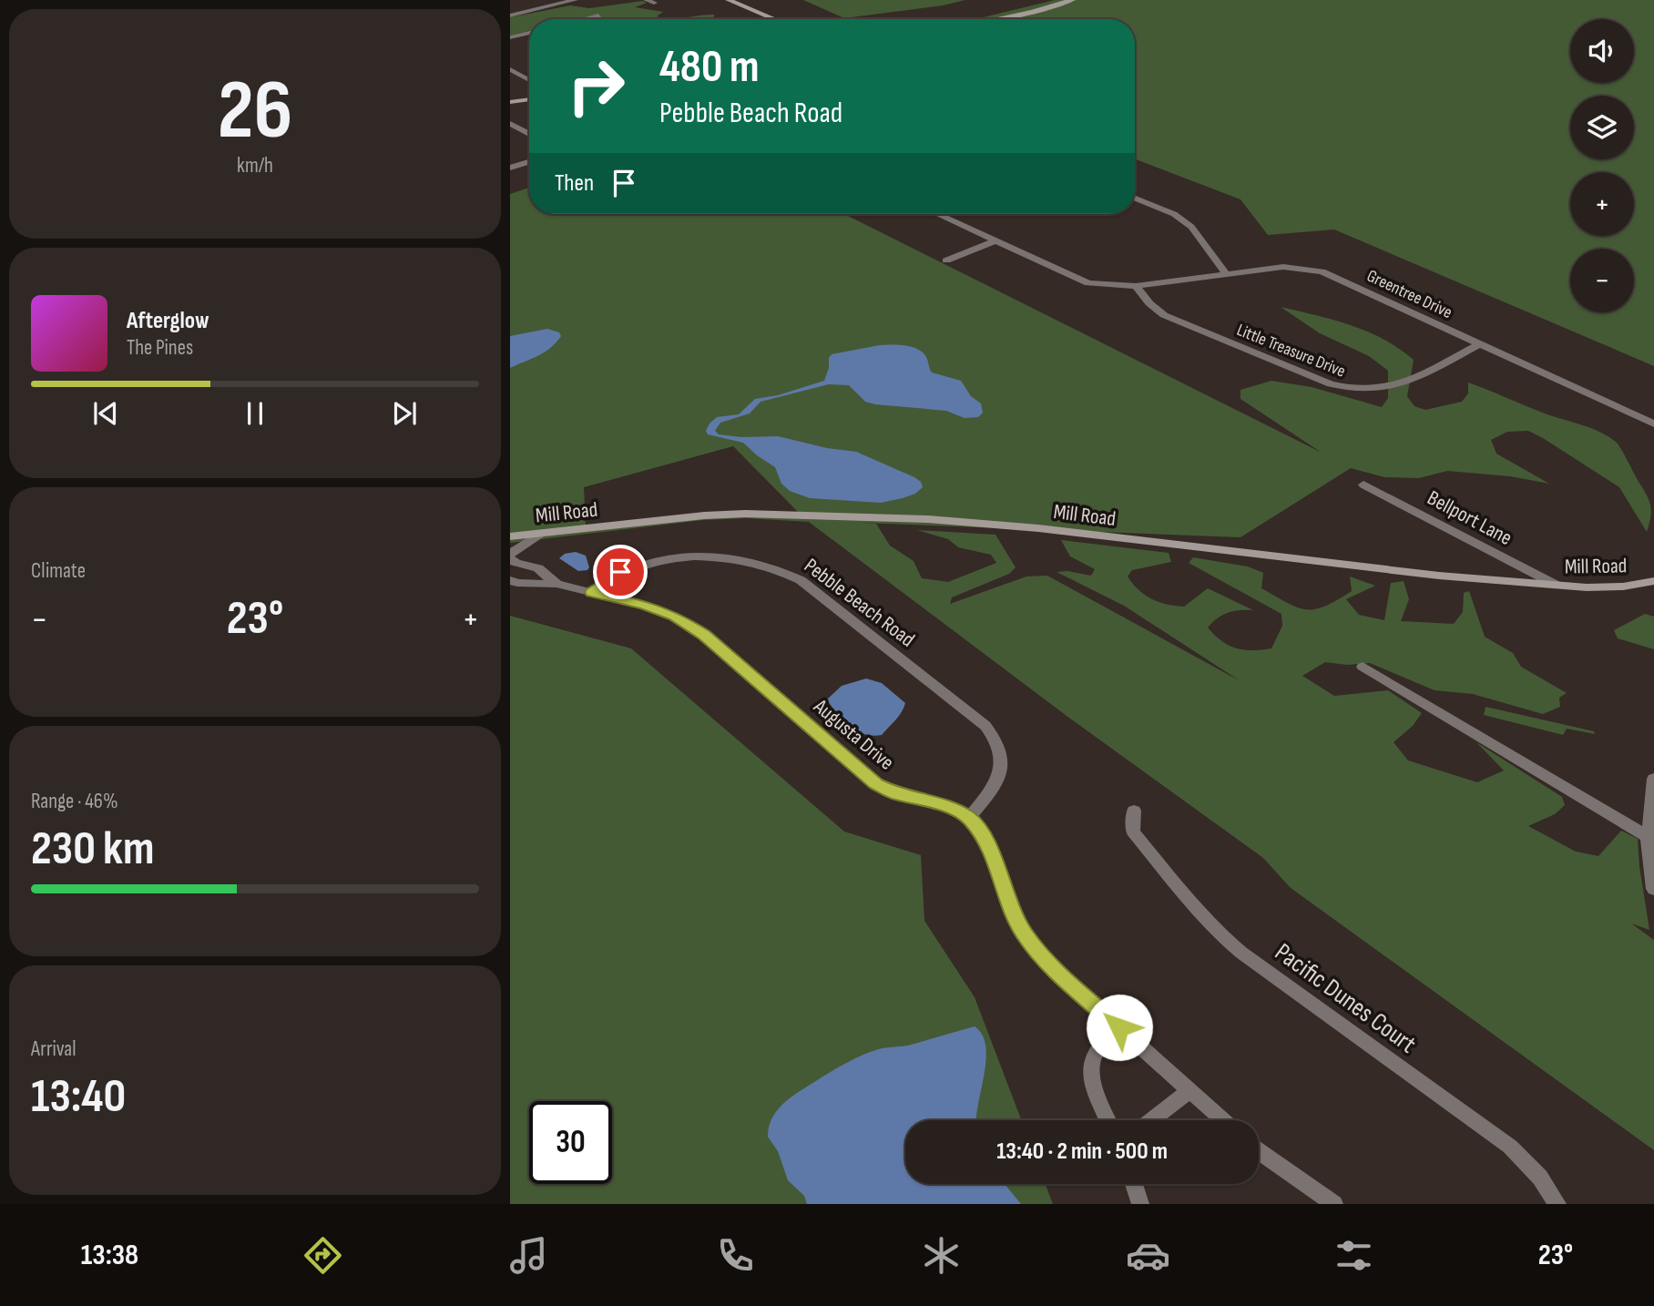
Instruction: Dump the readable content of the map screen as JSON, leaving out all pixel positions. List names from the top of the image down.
{
  "streets": {
    "main road": ["Mill Road"],
    "street": [
      "Greentree Drive",
      "Little Treasure Drive",
      "Bellport Lane",
      "Pebble Beach Road",
      "Augusta Drive",
      "Pacific Dunes Court"
    ]
  },
  "crossings": [
    ["Greentree Drive", "Little Treasure Drive"],
    ["Mill Road", "Bellport Lane"],
    ["Mill Road", "Augusta Drive"],
    ["Pebble Beach Road", "Augusta Drive"]
  ],
  "page": {
    "tile": [
      ["26", "km/h"],
      "Climate",
      ["Range · 46%", "230 km"],
      ["Arrival", "13:40"]
    ],
    "map_buttons": ["+", "−"],
    "turn": ["480 m", "Pebble Beach Road"],
    "then": "Then",
    "song": ["Afterglow", "The Pines"],
    "heat": ["−", "23°", "+"],
    "limit": "30",
    "trip": "13:40 · 2 min · 500 m",
    "tabs": ["13:38", "23°"]
  }
}
